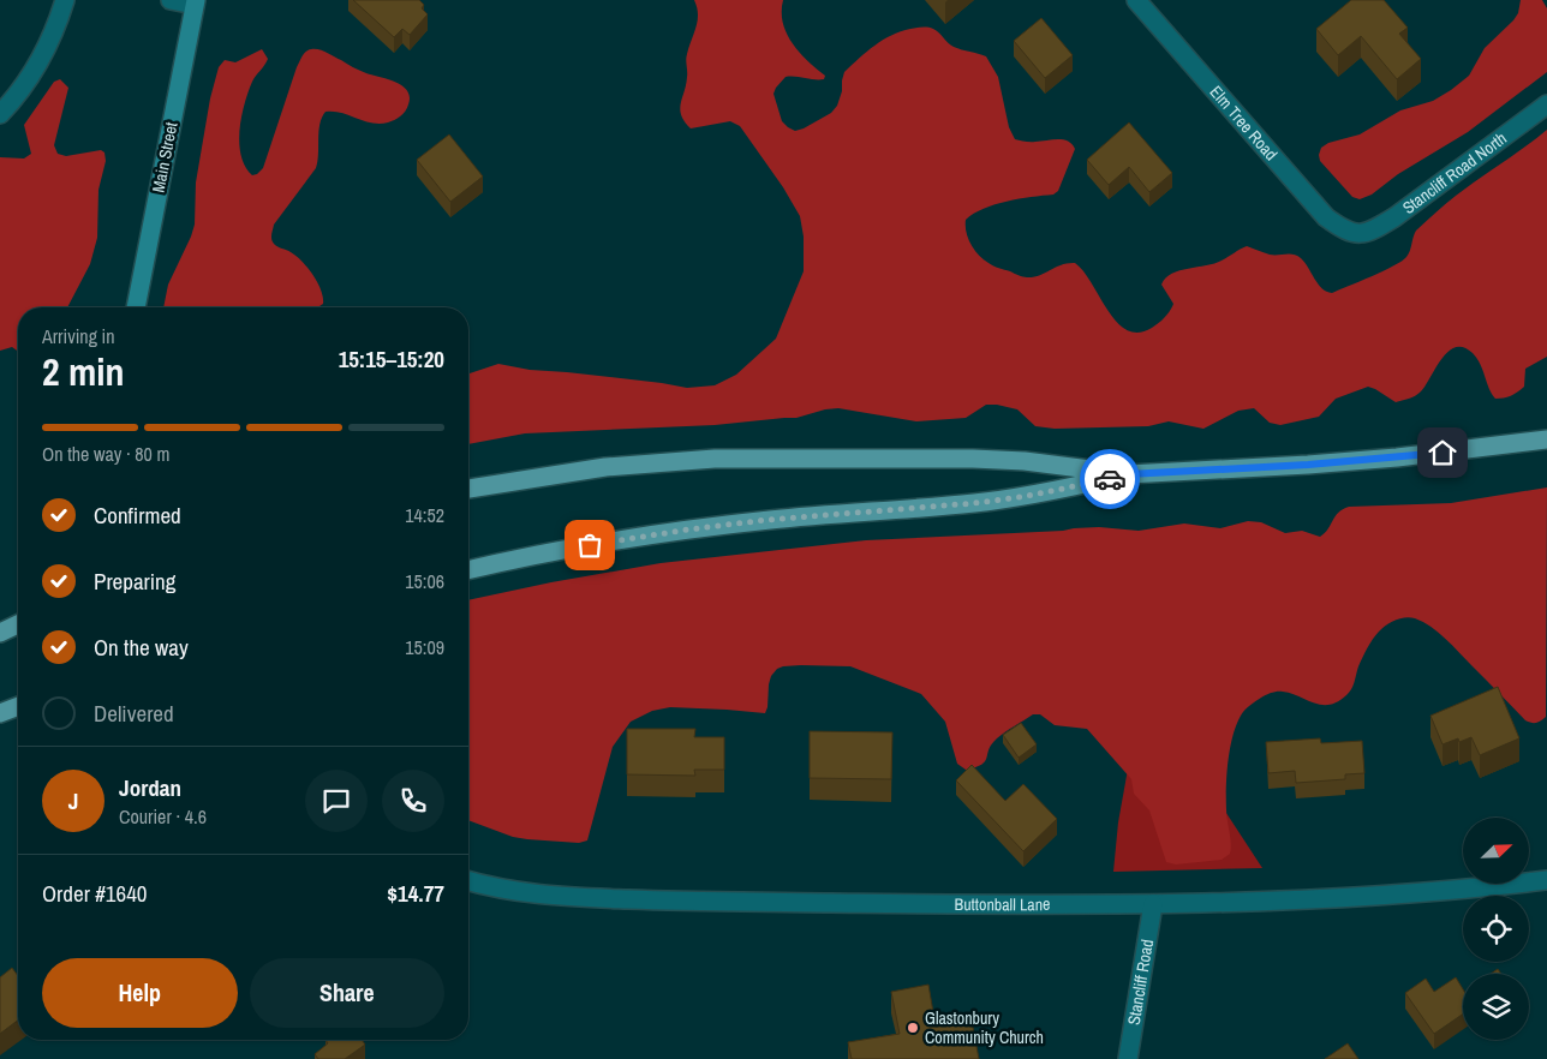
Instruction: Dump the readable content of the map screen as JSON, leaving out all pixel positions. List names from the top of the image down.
{
  "streets": {
    "main road": ["Main Street"],
    "street": [
      "Elm Tree Road",
      "Stancliff Road North",
      "Buttonball Lane",
      "Stancliff Road"
    ]
  },
  "crossings": [
    ["Elm Tree Road", "Stancliff Road North"],
    ["Buttonball Lane", "Stancliff Road"]
  ],
  "places": ["Glastonbury Community Church"],
  "north": "top right",
  "page": {
    "heading": ["2 min", "Arriving in", "15:15–15:20"],
    "panel": [
      "Jordan",
      "Courier · 4.6",
      "Order #1640",
      "$14.77"
    ],
    "bar": "On the way · 80 m",
    "list": [
      ["Confirmed", "14:52"],
      ["Preparing", "15:06"],
      ["On the way", "15:09"],
      "Delivered"
    ],
    "round": "J",
    "buttons": ["Help", "Share"]
  }
}
